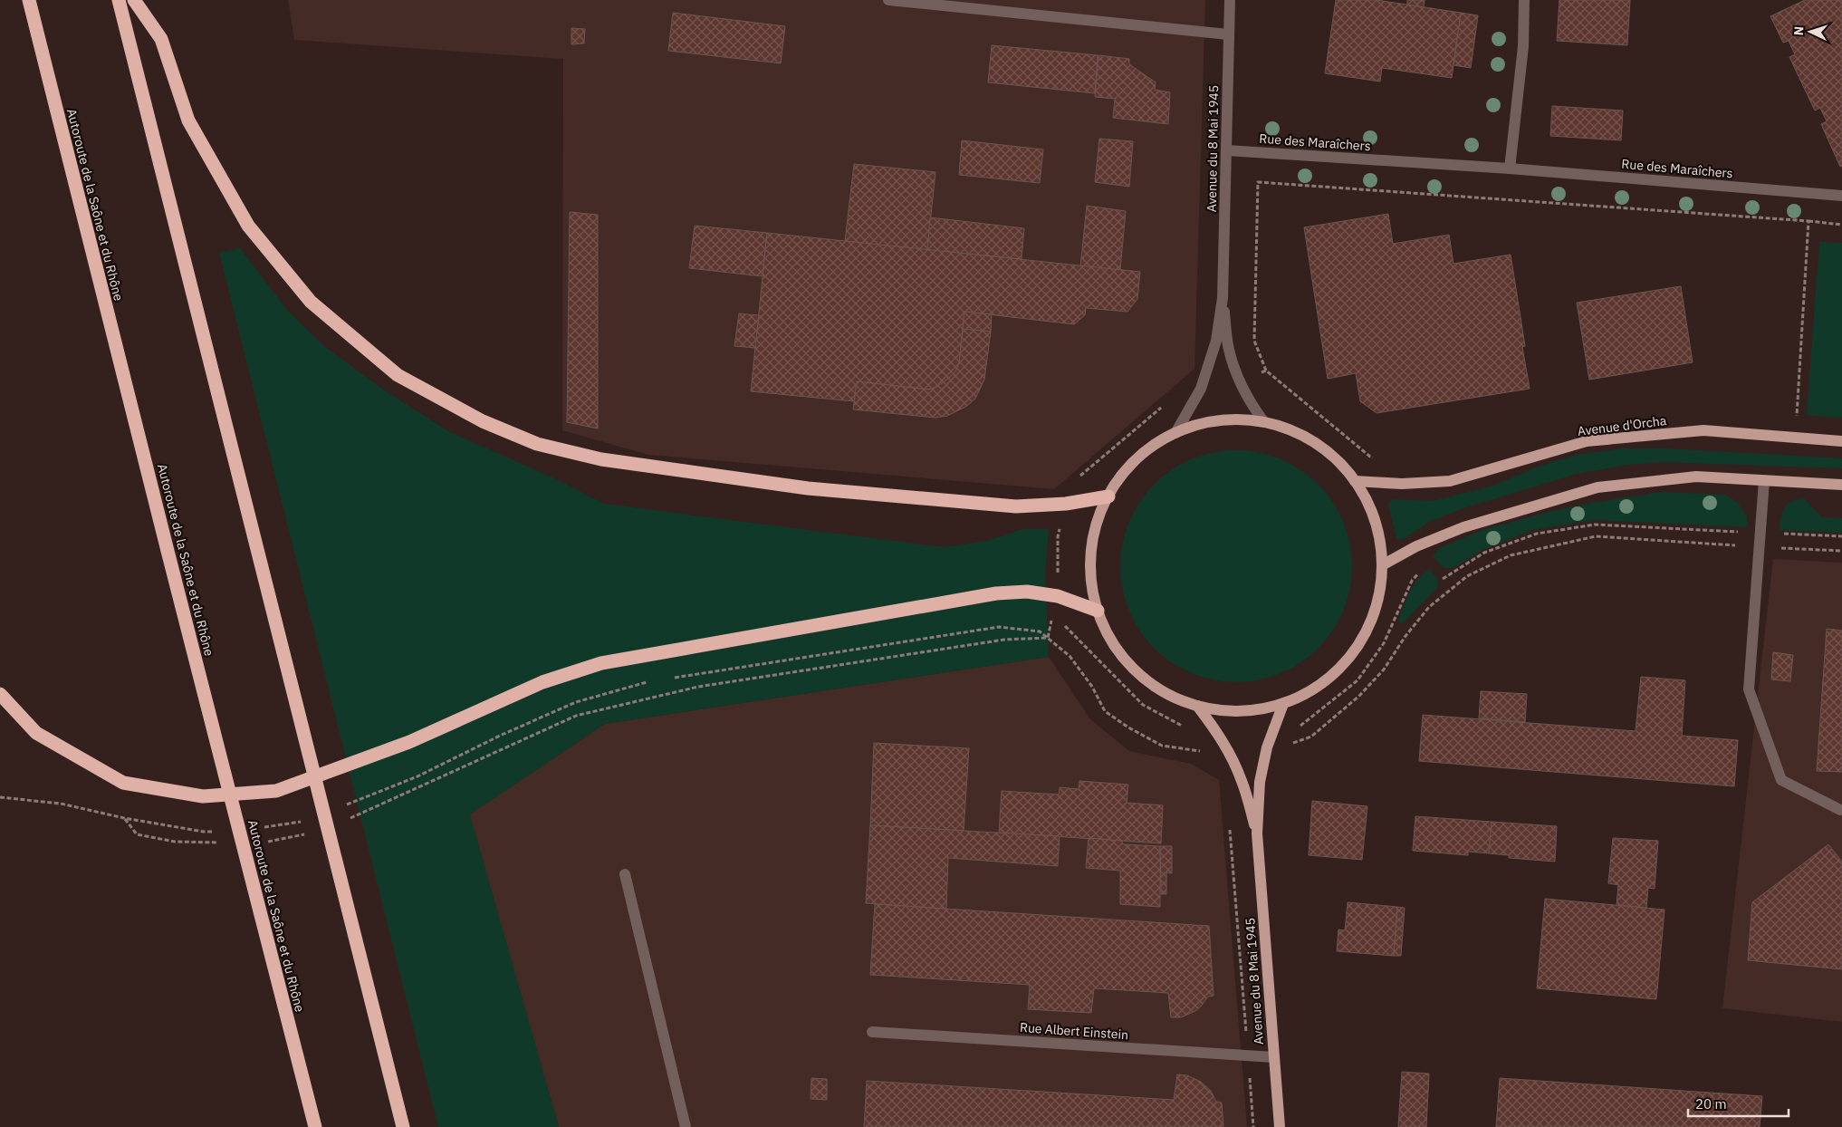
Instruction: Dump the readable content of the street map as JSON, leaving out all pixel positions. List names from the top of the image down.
{
  "streets": {
    "highway": ["Autoroute de la Saône et du Rhône"],
    "main road": ["Avenue du 8 Mai 1945", "Avenue d'Orcha"],
    "street": ["Rue des Maraîchers", "Rue Albert Einstein"]
  },
  "crossings": [
    ["Rue des Maraîchers", "Avenue du 8 Mai 1945"],
    ["Avenue du 8 Mai 1945", "Rue Albert Einstein"]
  ],
  "scale_bar": "20 m",
  "north": "left"
}
